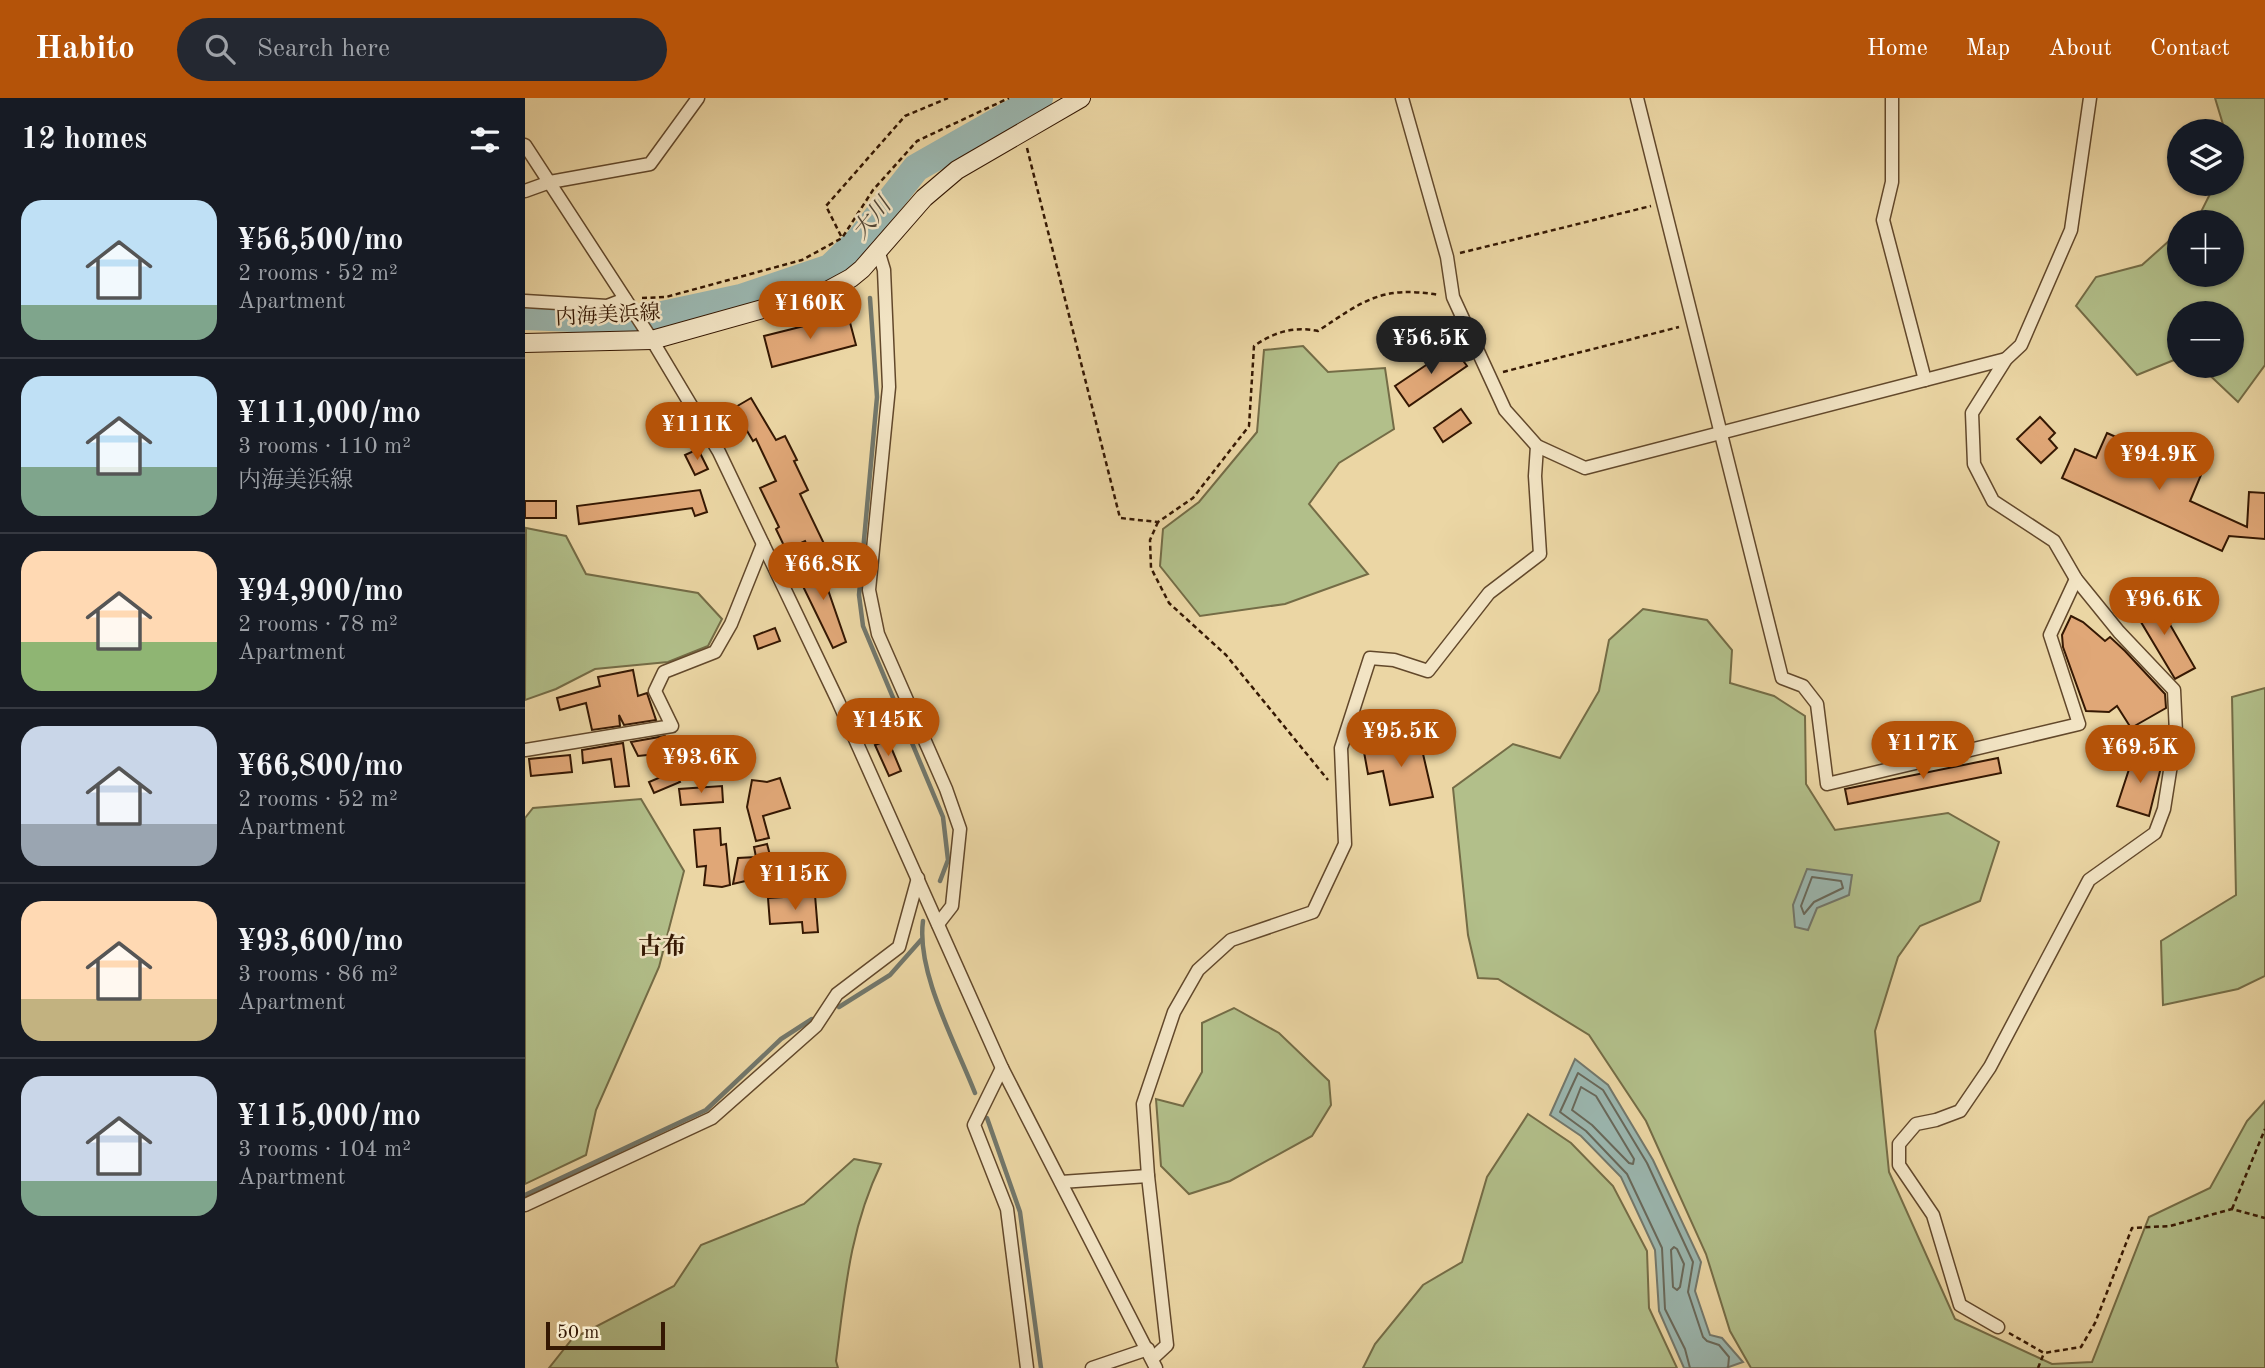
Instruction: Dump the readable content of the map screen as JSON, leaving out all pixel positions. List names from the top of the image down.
{
  "streets": {
    "main road": ["内海美浜線"]
  },
  "districts": ["古布"],
  "water": ["大川"],
  "scale_bar": "50 m",
  "page": {
    "header": "Habito",
    "search": "Search here",
    "nav": [
      "Home",
      "Map",
      "About",
      "Contact"
    ],
    "heading": "12 homes",
    "map_buttons": ["+", "−"],
    "list": [
      {
        "name": "¥56,500/mo",
        "note": "2 rooms · 52 m² · Apartment"
      },
      {
        "name": "¥111,000/mo",
        "note": "3 rooms · 110 m² · 内海美浜線"
      },
      {
        "name": "¥94,900/mo",
        "note": "2 rooms · 78 m² · Apartment"
      },
      {
        "name": "¥66,800/mo",
        "note": "2 rooms · 52 m² · Apartment"
      },
      {
        "name": "¥93,600/mo",
        "note": "3 rooms · 86 m² · Apartment"
      },
      {
        "name": "¥115,000/mo",
        "note": "3 rooms · 104 m² · Apartment"
      }
    ],
    "price": [
      "¥160K",
      "¥56.5K",
      "¥111K",
      "¥94.9K",
      "¥66.8K",
      "¥96.6K",
      "¥145K",
      "¥95.5K",
      "¥117K",
      "¥69.5K",
      "¥93.6K",
      "¥115K"
    ],
    "scale": "50 m"
  }
}
